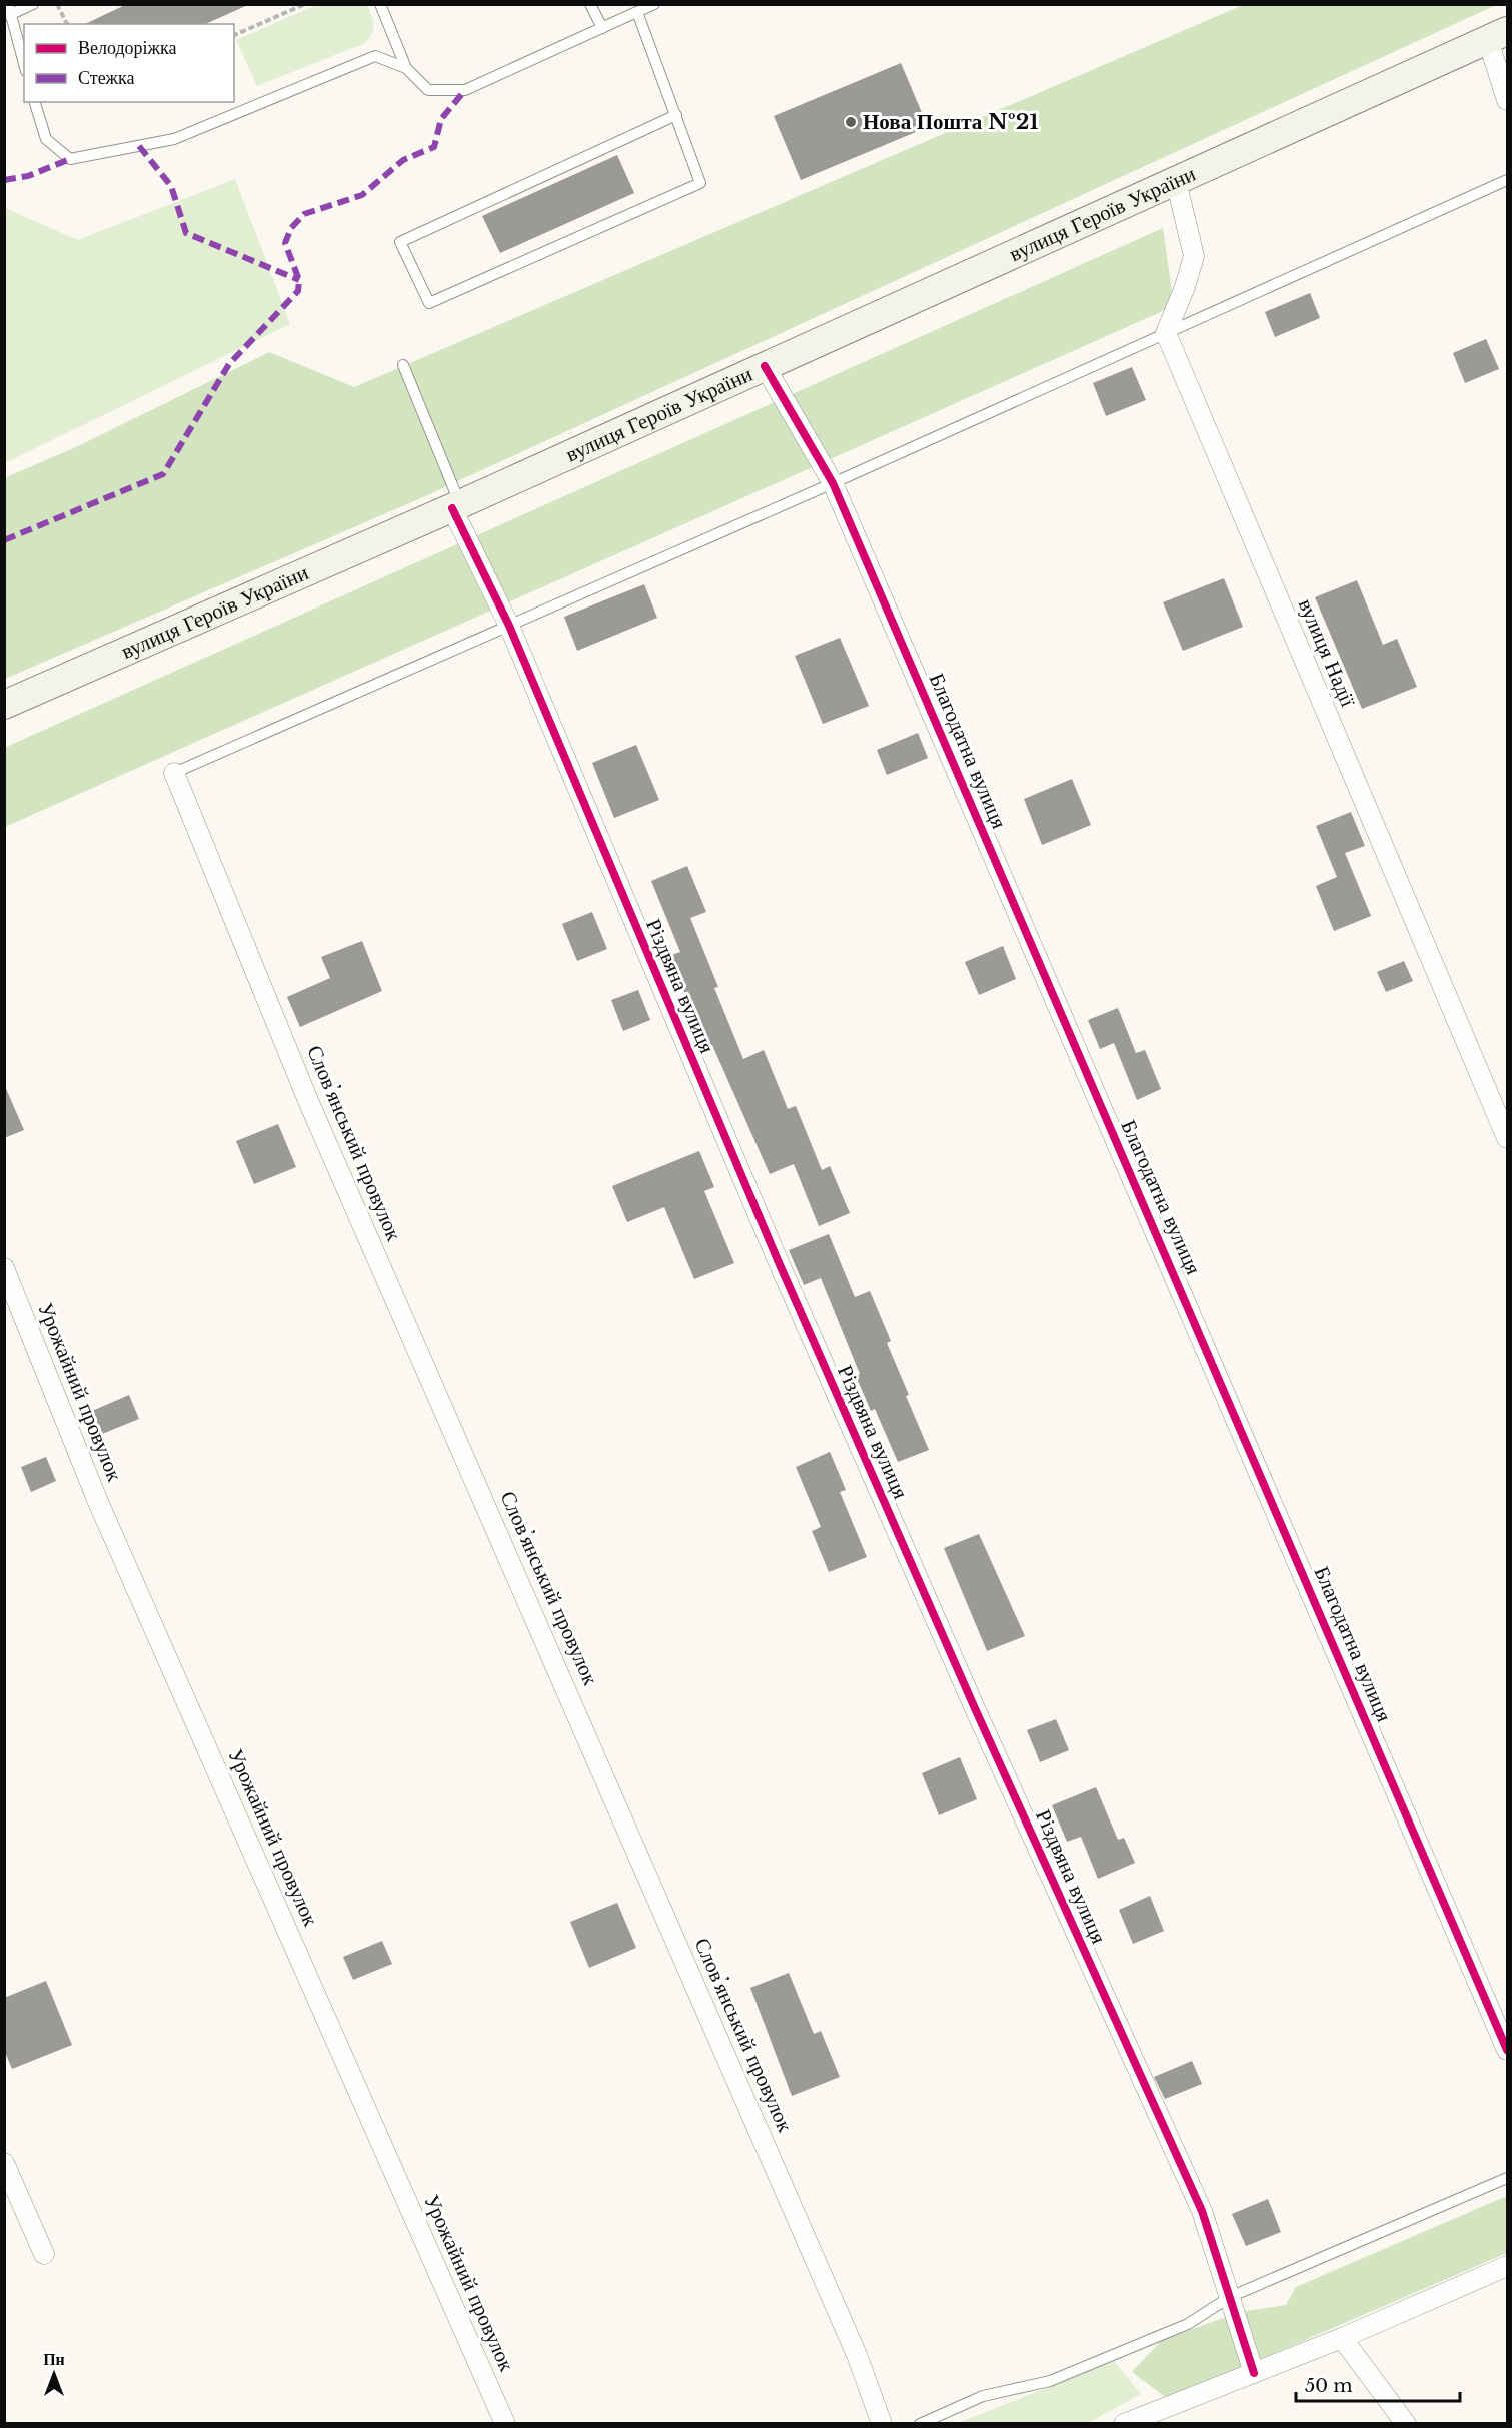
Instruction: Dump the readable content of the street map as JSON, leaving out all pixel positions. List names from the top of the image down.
{
  "streets": {
    "main road": ["вулиця Героїв України"],
    "street": [
      "вулиця Надії",
      "Благодатна вулиця",
      "Різдвяна вулиця",
      "Словʼянський провулок",
      "Урожайний провулок"
    ]
  },
  "crossings": [
    ["вулиця Героїв України", "Благодатна вулиця"],
    ["вулиця Героїв України", "Різдвяна вулиця"]
  ],
  "places": ["Нова Пошта №21"],
  "legend": ["Велодоріжка", "Стежка"],
  "scale_bar": "50 m",
  "north": "top"
}
